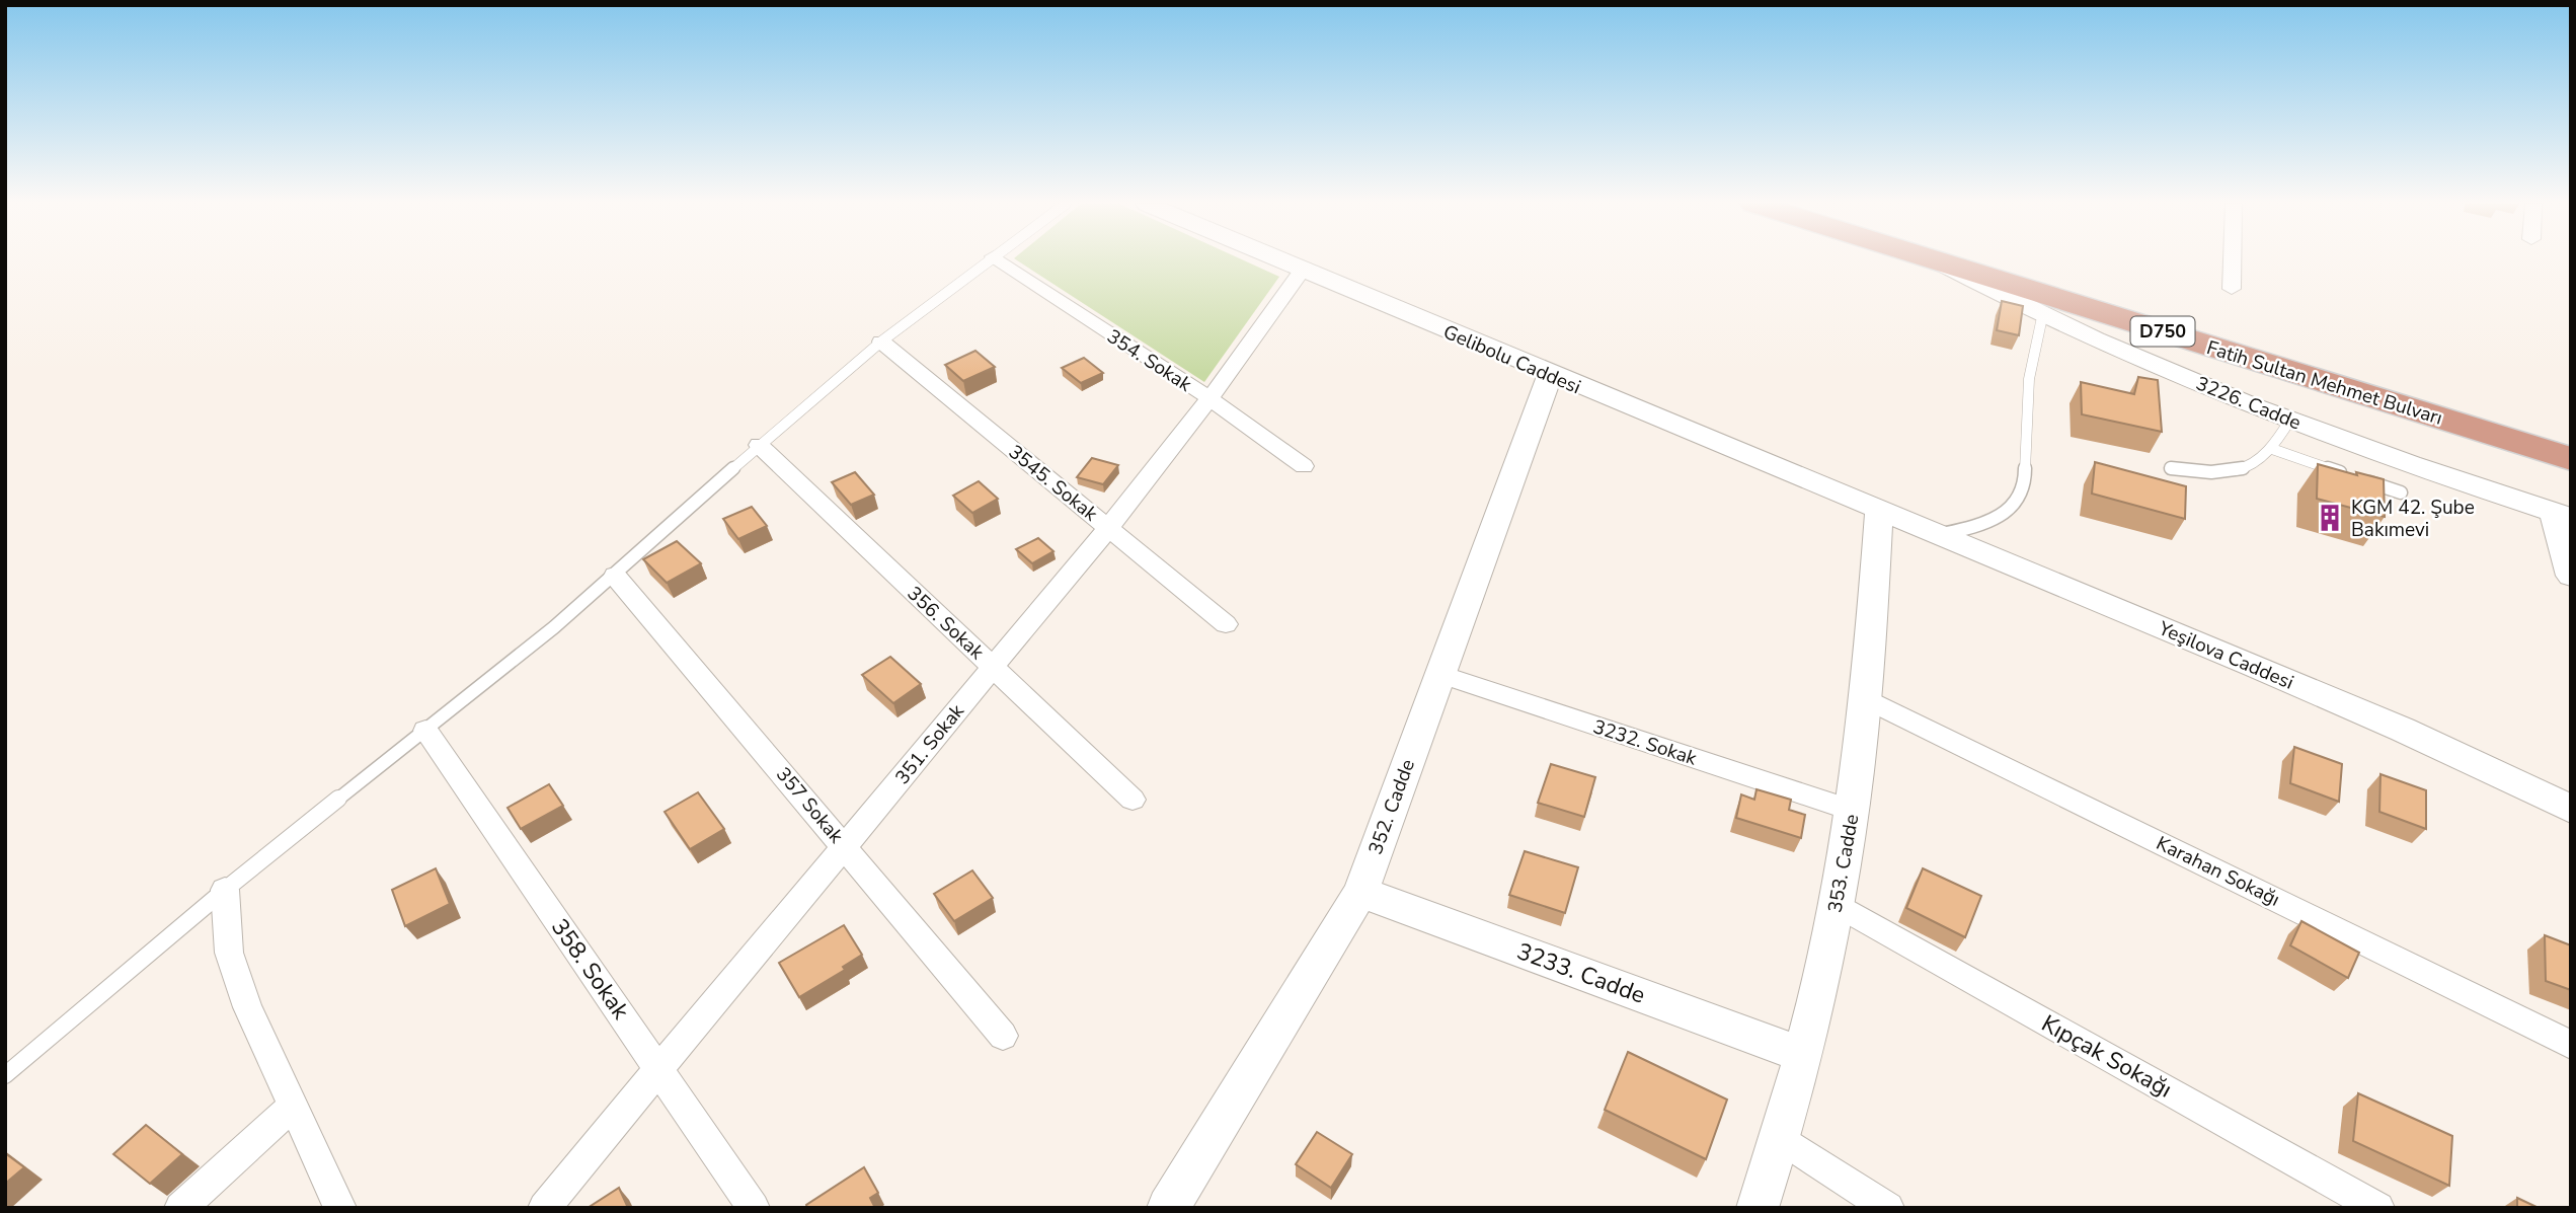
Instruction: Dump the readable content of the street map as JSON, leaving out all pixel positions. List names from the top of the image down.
{
  "streets": {
    "highway": ["D750", "Fatih Sultan Mehmet Bulvarı"],
    "street": [
      "Gelibolu Caddesi",
      "354. Sokak",
      "3226. Cadde",
      "3545. Sokak",
      "356. Sokak",
      "Yeşilova Caddesi",
      "3232. Sokak",
      "351. Sokak",
      "357 Sokak",
      "352. Cadde",
      "353. Cadde",
      "Karahan Sokağı",
      "358. Sokak",
      "3233. Cadde",
      "Kıpçak Sokağı"
    ]
  },
  "crossings": [
    ["Gelibolu Caddesi", "Yeşilova Caddesi"],
    ["Gelibolu Caddesi", "351. Sokak"],
    ["Gelibolu Caddesi", "352. Cadde"],
    ["Gelibolu Caddesi", "353. Cadde"],
    ["354. Sokak", "351. Sokak"],
    ["Fatih Sultan Mehmet Bulvarı", "3226. Cadde"],
    ["3545. Sokak", "351. Sokak"],
    ["356. Sokak", "351. Sokak"],
    ["Yeşilova Caddesi", "353. Cadde"],
    ["3232. Sokak", "352. Cadde"],
    ["3232. Sokak", "353. Cadde"],
    ["351. Sokak", "357 Sokak"],
    ["351. Sokak", "358. Sokak"],
    ["352. Cadde", "3233. Cadde"],
    ["353. Cadde", "Karahan Sokağı"],
    ["353. Cadde", "3233. Cadde"],
    ["353. Cadde", "Kıpçak Sokağı"]
  ],
  "places": {
    "building": ["KGM 42. Şube Bakımevi"]
  }
}
